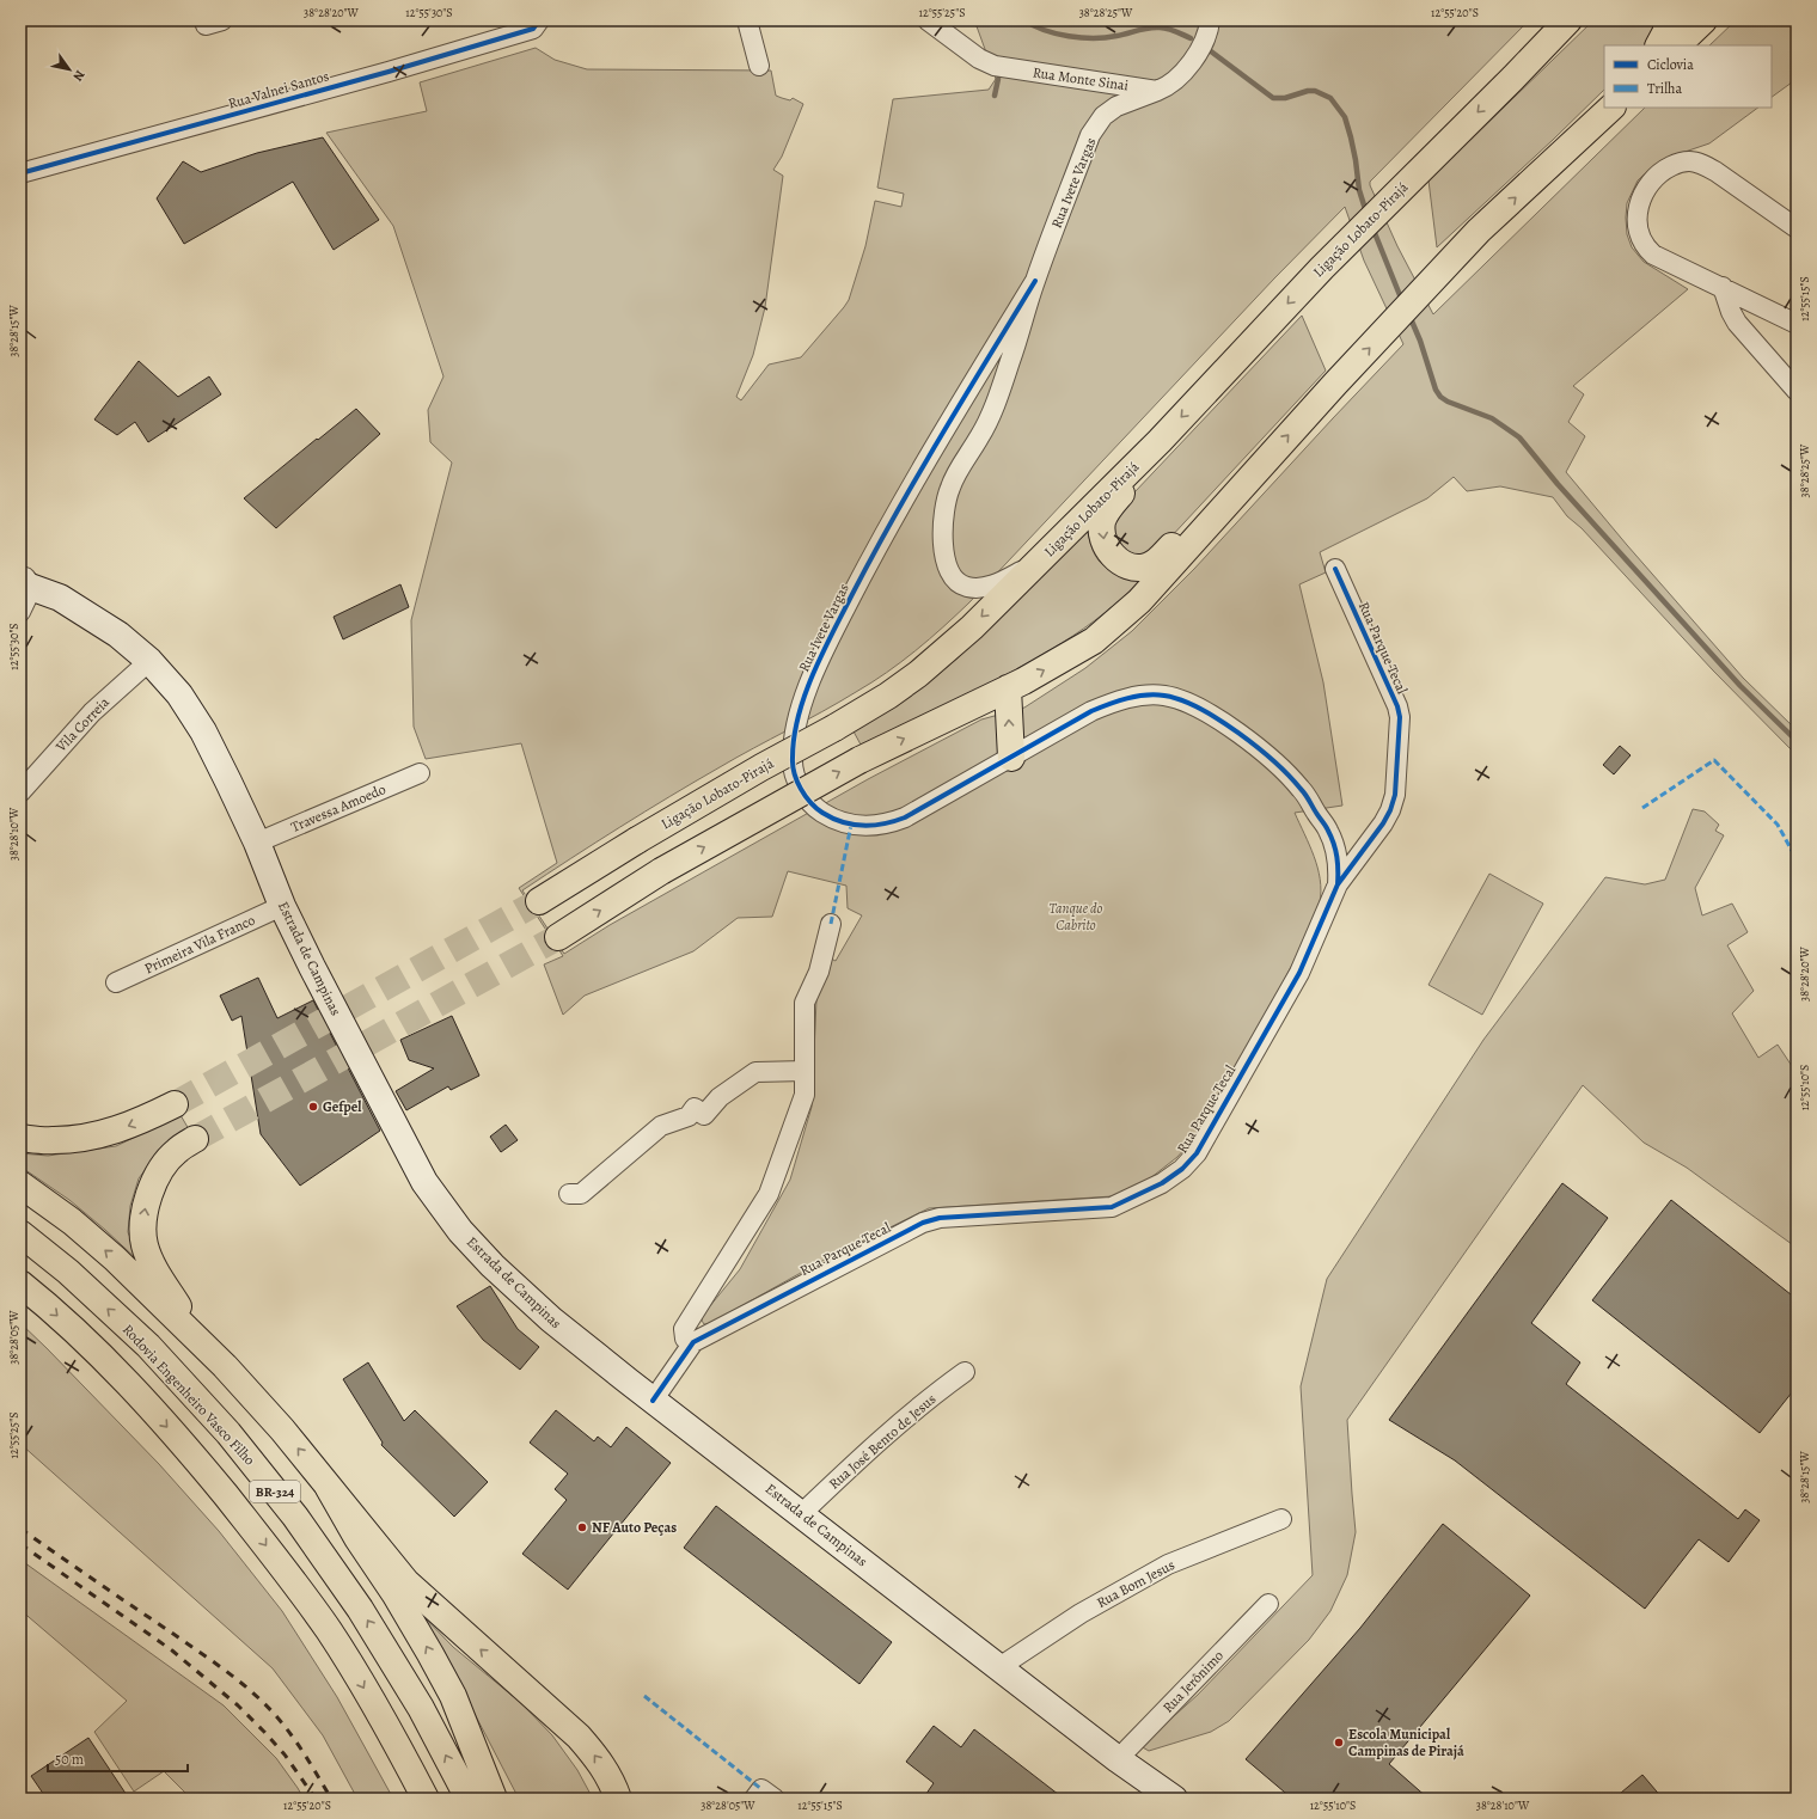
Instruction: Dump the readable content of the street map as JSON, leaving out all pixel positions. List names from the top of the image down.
{
  "streets": {
    "main road": [
      "Ligação Lobato-Pirajá",
      "Estrada de Campinas",
      "Rodovia Engenheiro Vasco Filho",
      "BR-324"
    ],
    "street": [
      "Rua Monte Sinai",
      "Rua Valnei Santos",
      "Rua Ivete Vargas",
      "Rua Parque Tecal",
      "Vila Correia",
      "Travessa Amoedo",
      "Primeira Vila Franco",
      "Rua José Bento de Jesus",
      "Rua Bom Jesus",
      "Rua Jerônimo"
    ]
  },
  "crossings": [
    ["Rua Monte Sinai", "Rua Ivete Vargas"],
    ["Rua Ivete Vargas", "Ligação Lobato-Pirajá"],
    ["Rua Ivete Vargas", "Rua Parque Tecal"],
    ["Rua Parque Tecal", "Estrada de Campinas"],
    ["Vila Correia", "Estrada de Campinas"],
    ["Travessa Amoedo", "Estrada de Campinas"],
    ["Primeira Vila Franco", "Estrada de Campinas"],
    ["Estrada de Campinas", "Rua José Bento de Jesus"],
    ["Estrada de Campinas", "Rua Bom Jesus"],
    ["Estrada de Campinas", "Rua Jerônimo"]
  ],
  "parks": ["Tanque do Cabrito"],
  "places": ["Gefpel", "NF Auto Peças", "Escola Municipal Campinas de Pirajá"],
  "legend": ["Ciclovia", "Trilha"],
  "scale_bar": "50 m",
  "north": "bottom right",
  "coordinates": [
    "38°28'20\"W",
    "12°55'30\"S",
    "12°55'25\"S",
    "38°28'25\"W",
    "12°55'20\"S",
    "12°55'15\"S",
    "38°28'15\"W",
    "38°28'10\"W",
    "12°55'10\"S",
    "38°28'05\"W"
  ]
}
